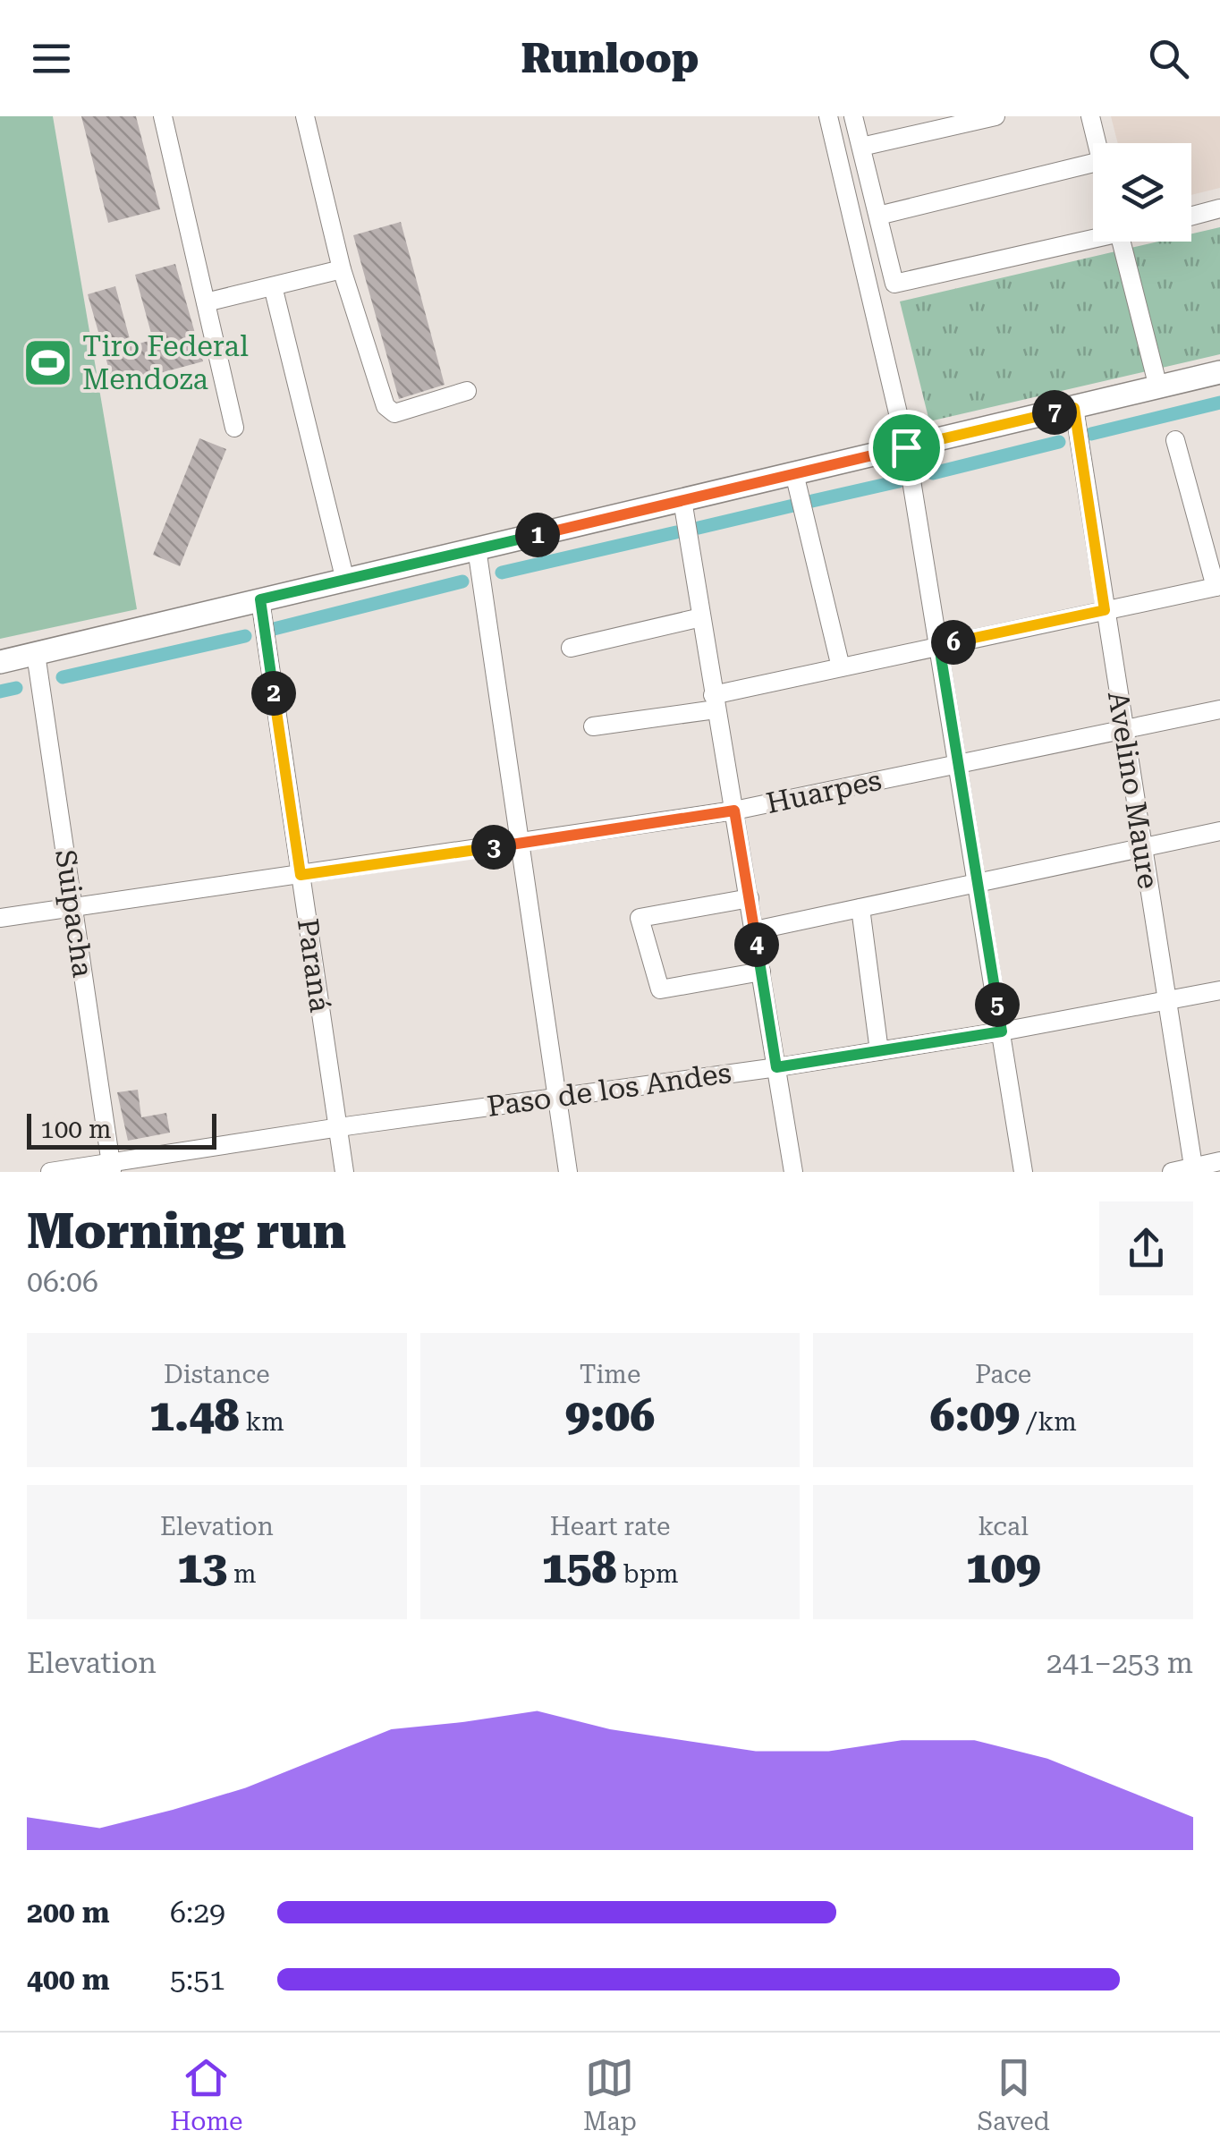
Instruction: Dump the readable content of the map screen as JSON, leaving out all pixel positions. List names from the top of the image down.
{
  "streets": {
    "street": [
      "Avelino Maure",
      "Huarpes",
      "Suipacha",
      "Paraná",
      "Paso de los Andes"
    ]
  },
  "crossings": [
    ["Avelino Maure", "Huarpes"],
    ["Avelino Maure", "Paso de los Andes"],
    ["Huarpes", "Suipacha"],
    ["Huarpes", "Paraná"],
    ["Suipacha", "Paso de los Andes"],
    ["Paraná", "Paso de los Andes"]
  ],
  "places": {
    "sports": ["Tiro Federal Mendoza"]
  },
  "scale_bar": "100 m",
  "page": {
    "header": "Runloop",
    "pins": [
      "7",
      "1",
      "6",
      "2",
      "3",
      "4",
      "5"
    ],
    "scale": "100 m",
    "heading": ["Morning run", "06:06"],
    "stats": [
      ["Distance", "1.48 km"],
      ["Time", "9:06"],
      ["Pace", "6:09 /km"],
      ["Elevation", "13 m"],
      ["Heart rate", "158 bpm"],
      ["kcal", "109"]
    ],
    "chart": ["Elevation", "241–253 m"],
    "list": [
      {
        "name": "200 m",
        "note": "6:29"
      },
      {
        "name": "400 m",
        "note": "5:51"
      }
    ],
    "tabs": ["Home", "Map", "Saved"]
  }
}
